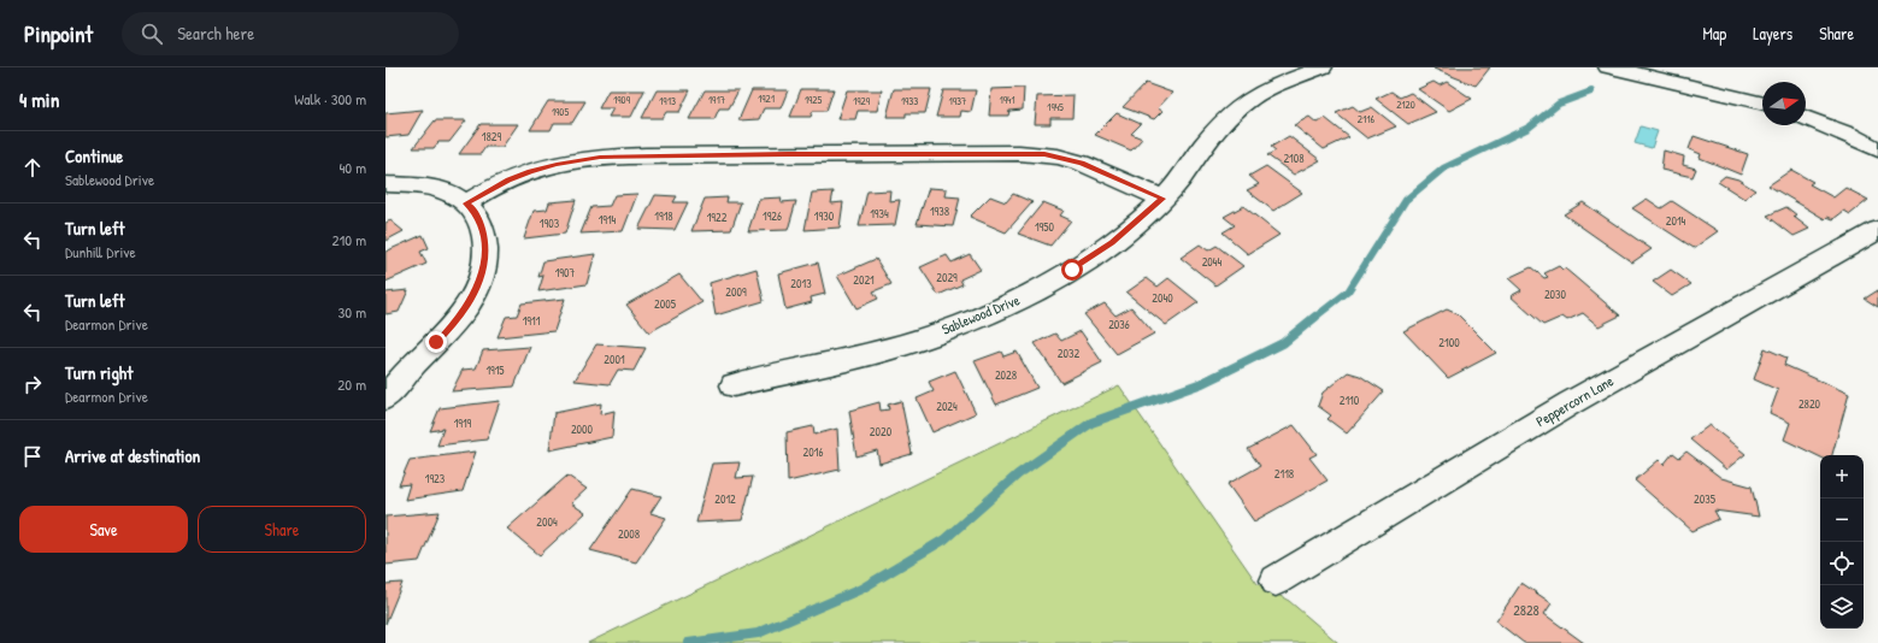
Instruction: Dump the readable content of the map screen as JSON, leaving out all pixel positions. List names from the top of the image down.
{
  "streets": {
    "street": ["Sablewood Drive", "Peppercorn Lane"]
  },
  "house_numbers": [
    "1921",
    "1909",
    "1917",
    "1925",
    "1941",
    "1913",
    "1929",
    "1933",
    "1937",
    "2120",
    "1945",
    "1905",
    "2116",
    "1829",
    "2108",
    "1938",
    "1934",
    "1918",
    "1926",
    "1930",
    "1922",
    "1914",
    "2014",
    "1903",
    "1950",
    "2044",
    "1907",
    "2029",
    "2021",
    "2013",
    "2009",
    "2030",
    "2040",
    "2005",
    "1911",
    "2036",
    "2100",
    "2032",
    "2001",
    "1915",
    "2028",
    "2110",
    "2820",
    "2024",
    "1919",
    "2000",
    "2020",
    "2016",
    "2118",
    "1923",
    "2012",
    "2035",
    "2004",
    "2008",
    "2828"
  ],
  "north": "right",
  "page": {
    "header": "Pinpoint",
    "search": "Search here",
    "nav": ["Map", "Layers", "Share"],
    "heading": ["4 min", "Walk · 300 m"],
    "list": [
      ["Continue", "Sablewood Drive", "40 m"],
      ["Turn left", "Dunhill Drive", "210 m"],
      ["Turn left", "Dearmon Drive", "30 m"],
      ["Turn right", "Dearmon Drive", "20 m"],
      "Arrive at destination"
    ],
    "map_buttons": ["+", "−"],
    "buttons": ["Save", "Share"]
  }
}
